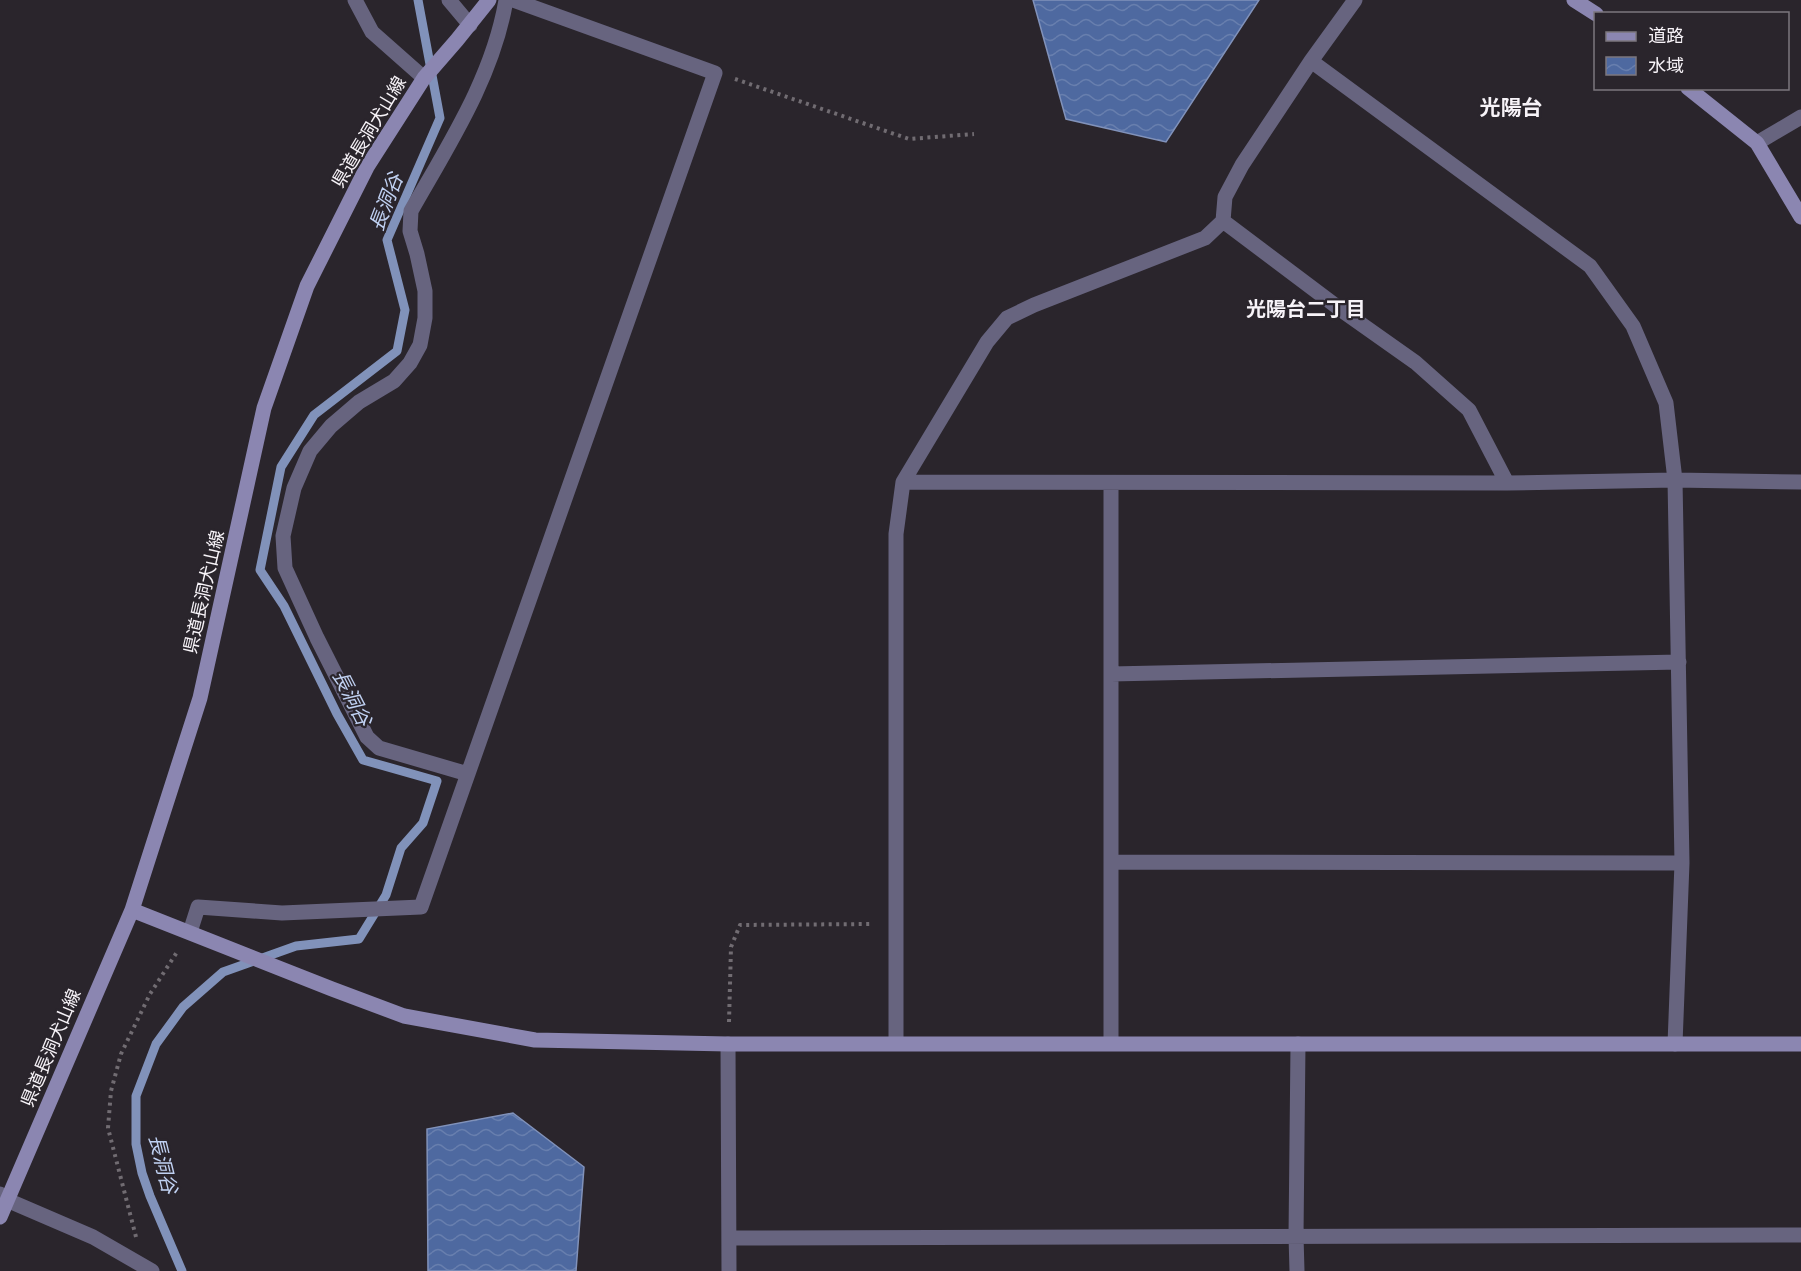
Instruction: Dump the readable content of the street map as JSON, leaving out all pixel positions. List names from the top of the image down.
{
  "streets": {
    "street": ["県道長洞犬山線"]
  },
  "districts": ["光陽台", "光陽台二丁目"],
  "water": ["長洞谷"],
  "legend": ["道路", "水域"]
}
